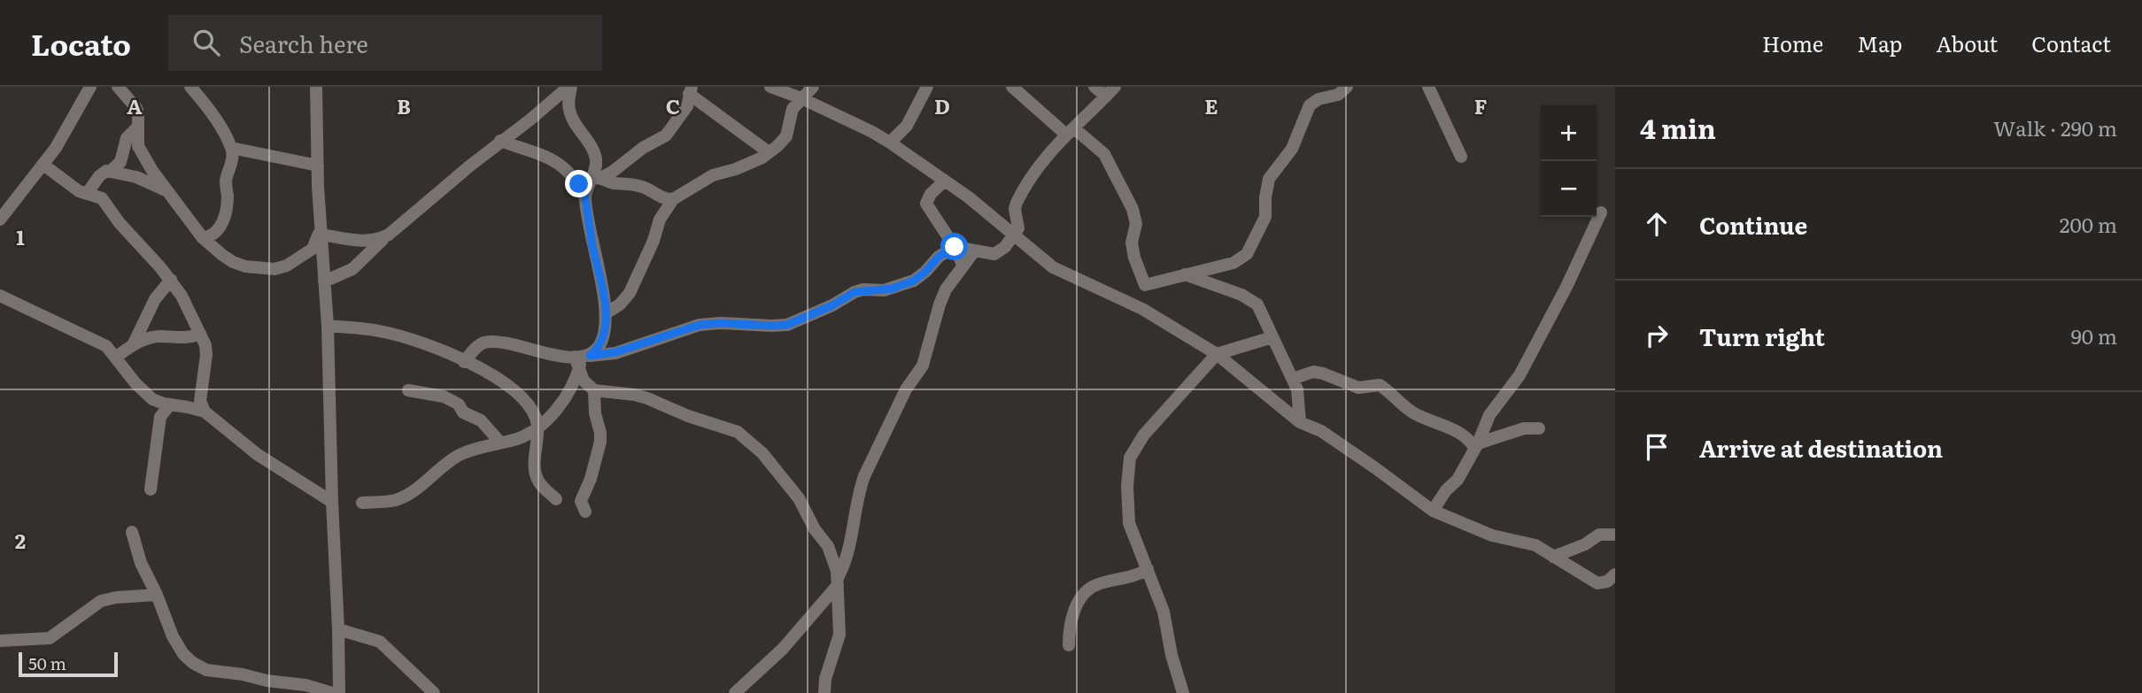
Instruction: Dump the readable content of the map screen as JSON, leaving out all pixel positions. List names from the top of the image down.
{
  "scale_bar": "50 m",
  "page": {
    "header": "Locato",
    "search": "Search here",
    "nav": [
      "Home",
      "Map",
      "About",
      "Contact"
    ],
    "heading": ["4 min", "Walk · 290 m"],
    "map_buttons": ["+", "−"],
    "list": [
      ["Continue", "200 m"],
      ["Turn right", "90 m"],
      "Arrive at destination"
    ],
    "scale": "50 m"
  },
  "grid": {
    "columns": [
      "A",
      "B",
      "C",
      "D",
      "E",
      "F"
    ],
    "rows": ["1", "2"]
  }
}
